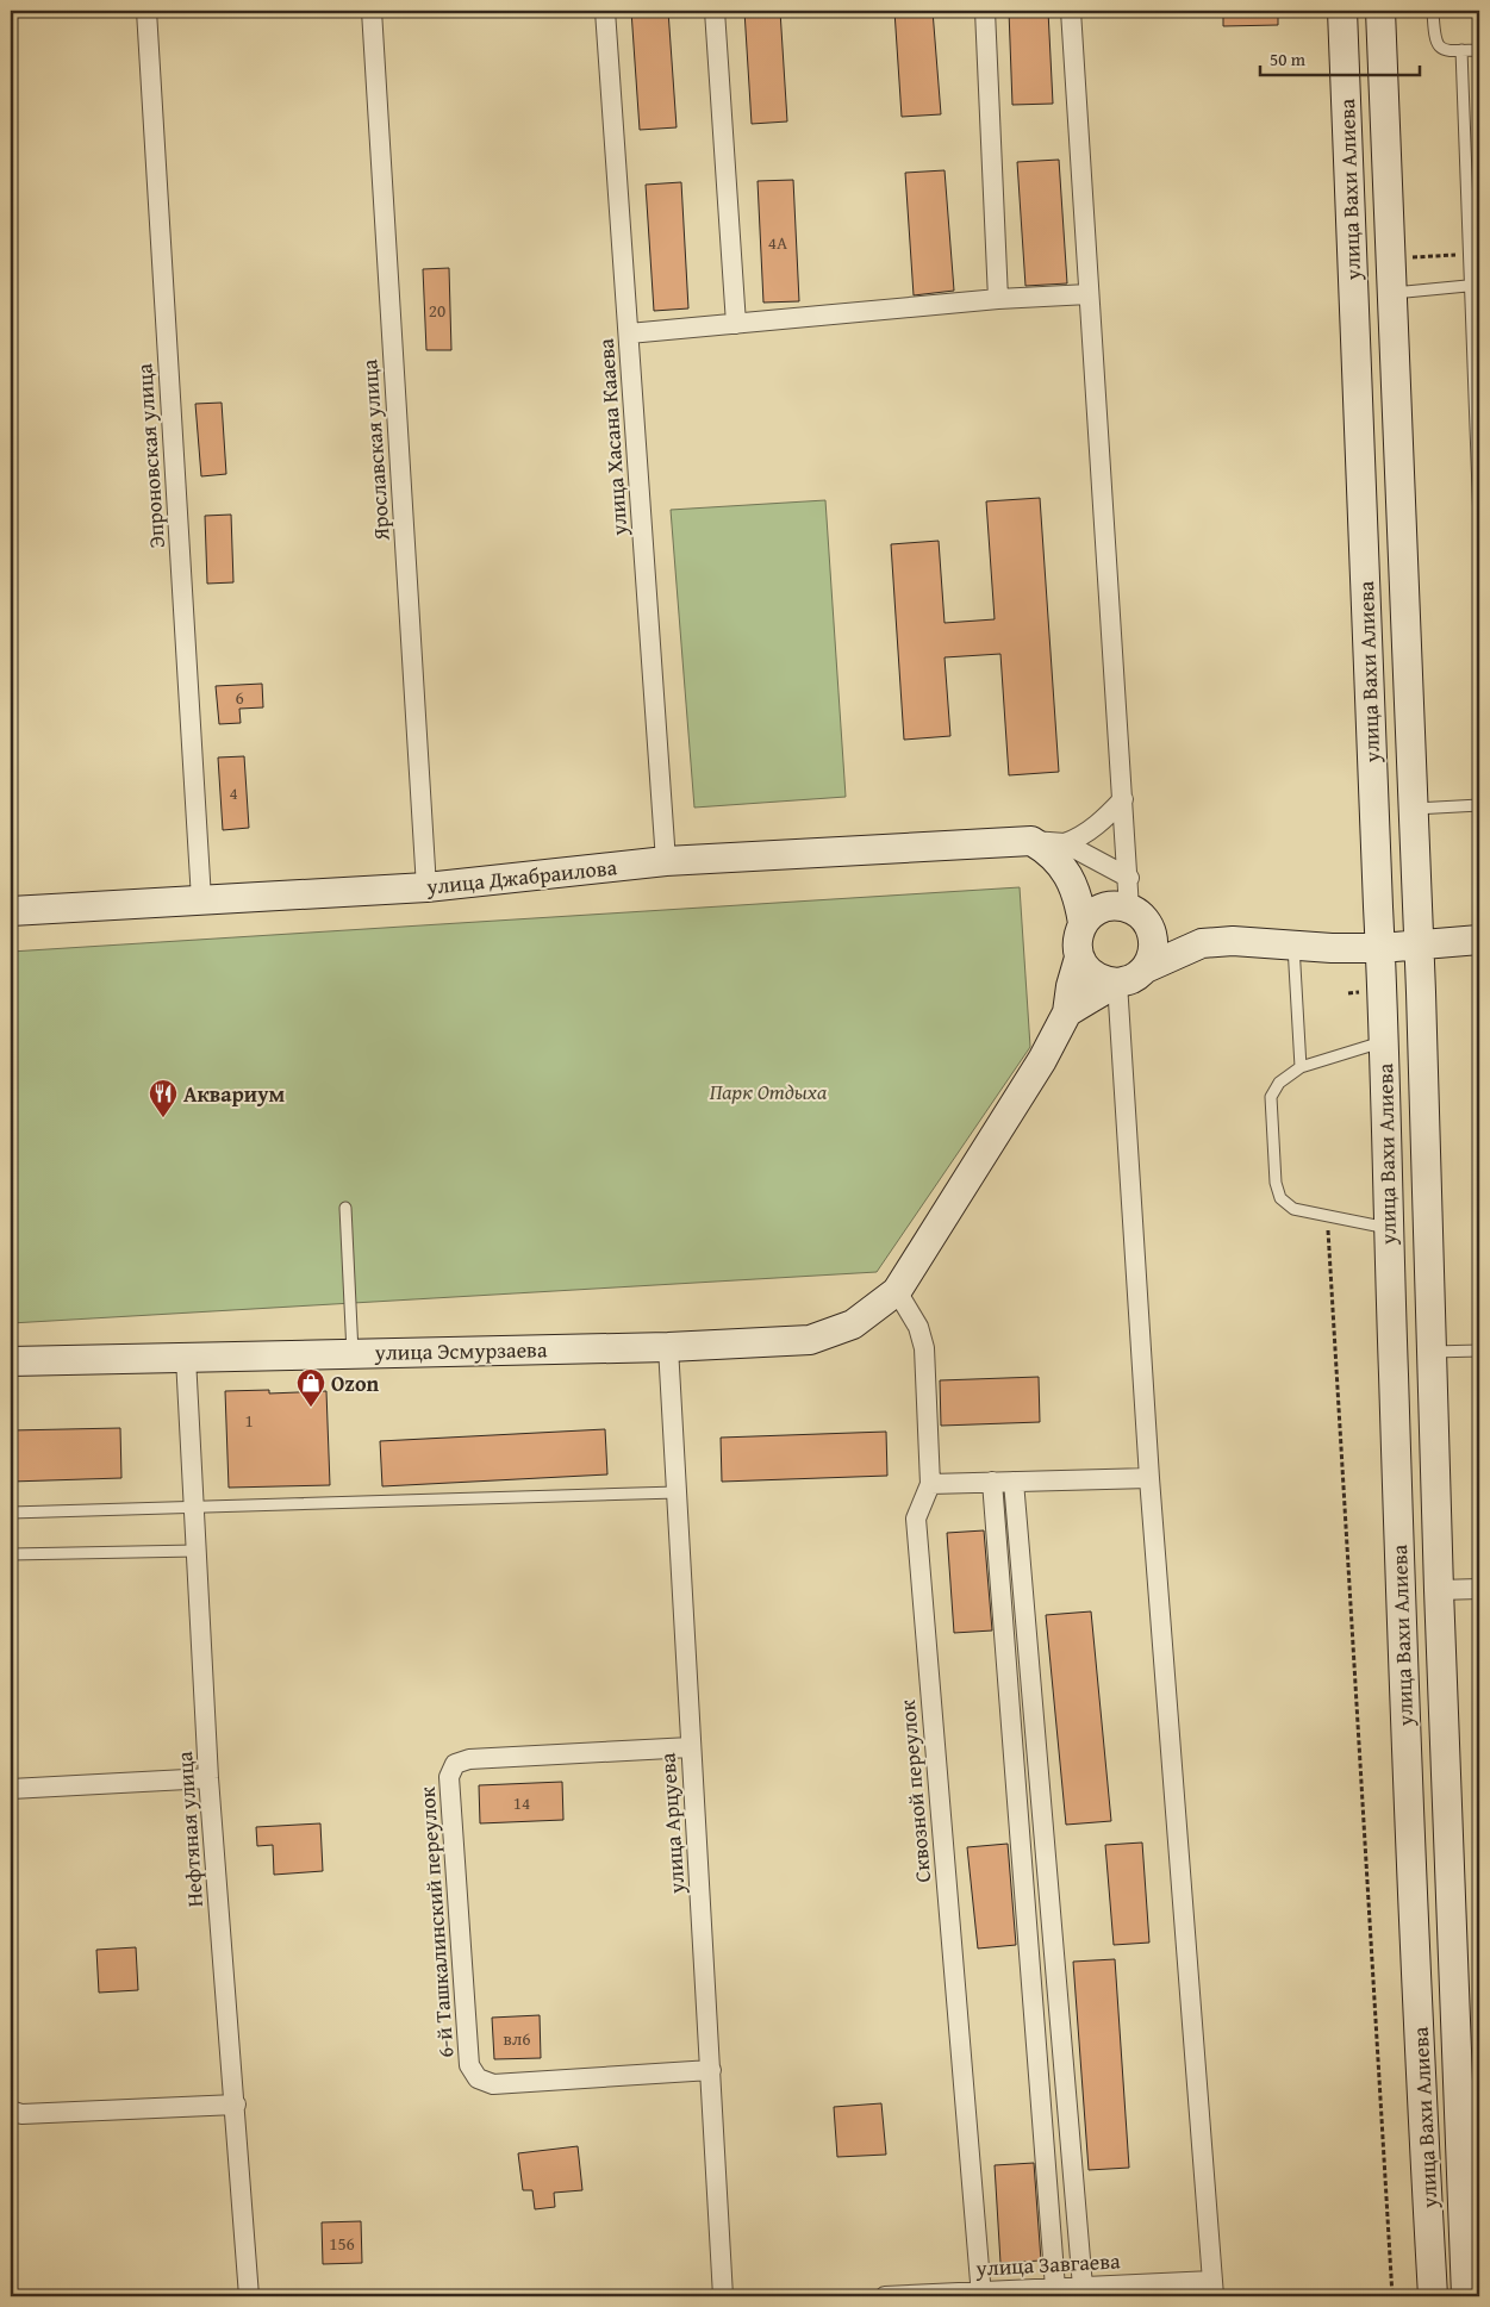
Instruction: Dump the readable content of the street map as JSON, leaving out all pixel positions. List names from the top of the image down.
{
  "streets": {
    "main road": ["улица Вахи Алиева", "улица Джабраилова", "улица Эсмурзаева"],
    "street": [
      "улица Хасана Кааева",
      "Ярославская улица",
      "Эпроновская улица",
      "Сквозной переулок",
      "улица Арцуева",
      "Нефтяная улица",
      "6-й Ташкалинский переулок",
      "улица Завгаева"
    ]
  },
  "crossings": [
    ["улица Хасана Кааева", "улица Джабраилова"],
    ["Ярославская улица", "улица Джабраилова"],
    ["Эпроновская улица", "улица Джабраилова"],
    ["улица Эсмурзаева", "Сквозной переулок"],
    ["улица Эсмурзаева", "улица Арцуева"],
    ["улица Эсмурзаева", "Нефтяная улица"],
    ["Сквозной переулок", "улица Завгаева"],
    ["улица Арцуева", "6-й Ташкалинский переулок"]
  ],
  "parks": ["Парк Отдыха"],
  "places": {
    "restaurant": ["Аквариум"],
    "shop": ["Ozon"]
  },
  "house_numbers": [
    "4А",
    "20",
    "6",
    "4",
    "1",
    "14",
    "вл6",
    "156"
  ],
  "scale_bar": "50 m"
}
